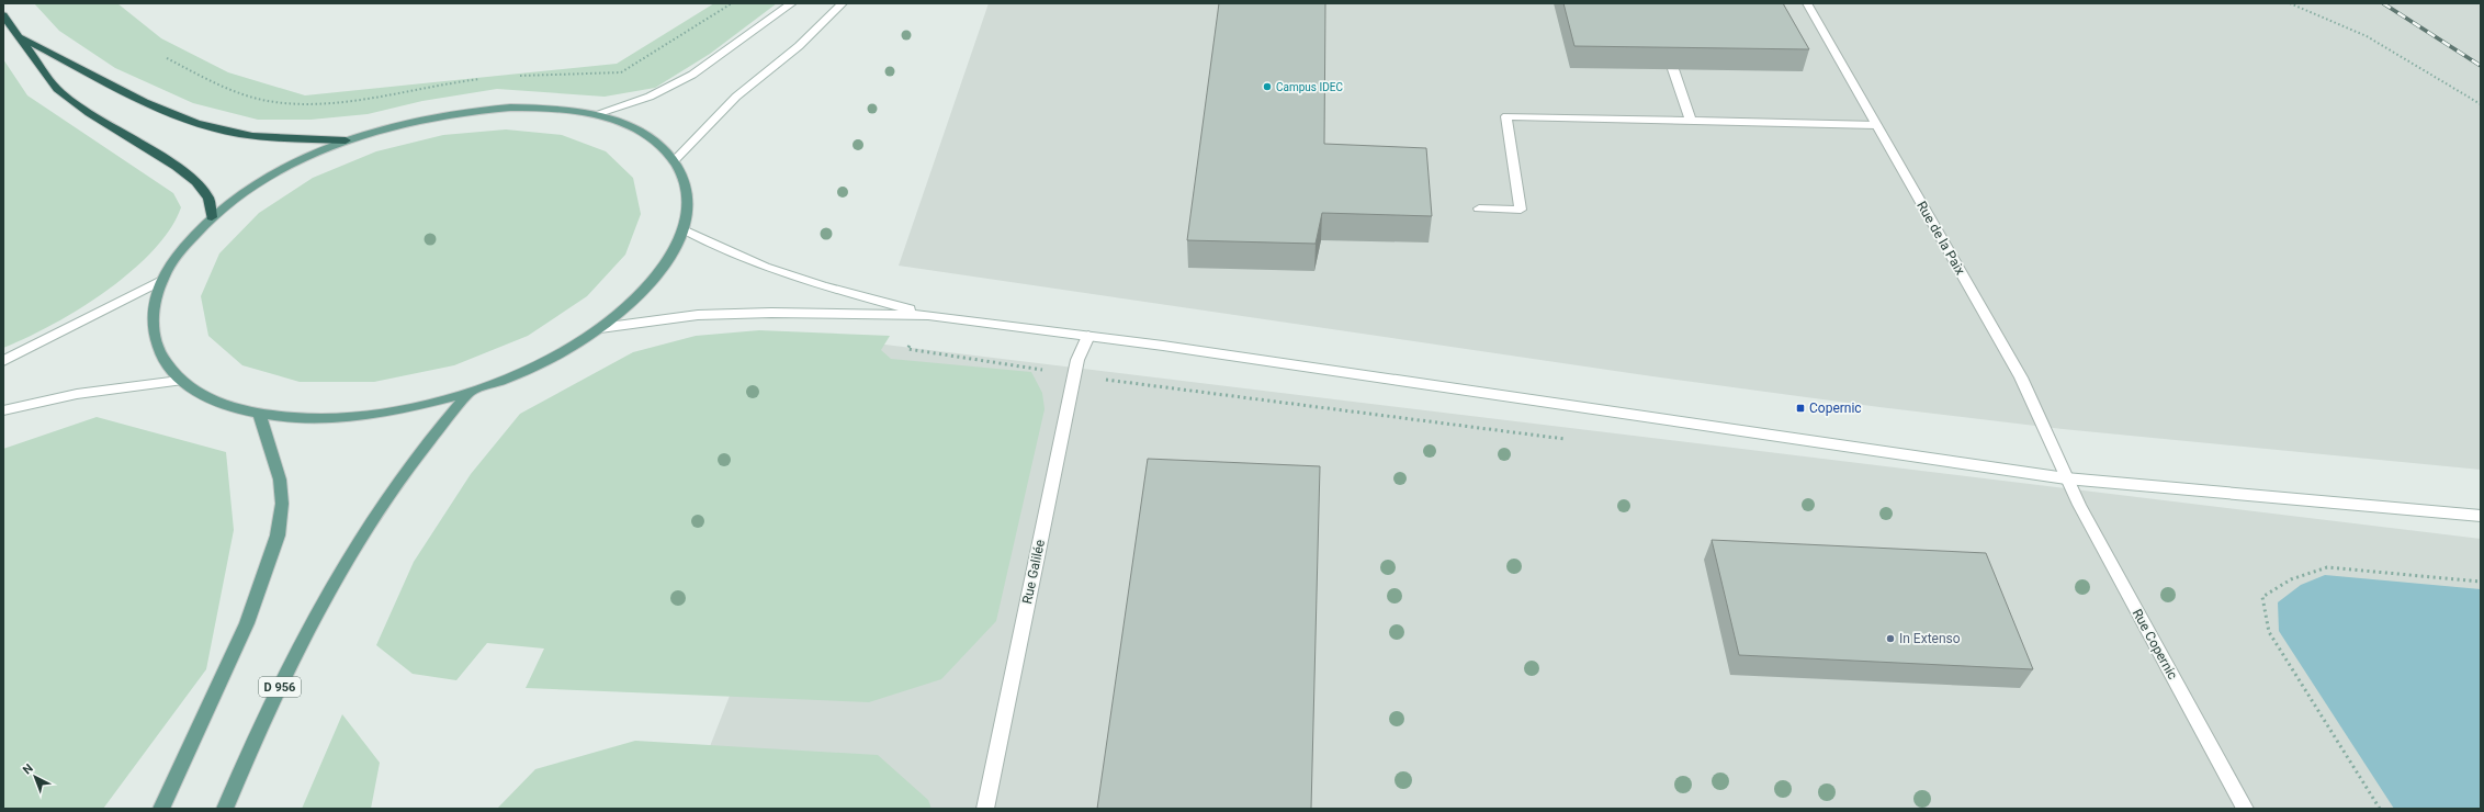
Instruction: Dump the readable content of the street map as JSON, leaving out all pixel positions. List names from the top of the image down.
{
  "streets": {
    "main road": ["D 956"],
    "street": ["Rue de la Paix", "Rue Galilée", "Rue Copernic"]
  },
  "crossings": [
    ["Rue de la Paix", "Rue Copernic"]
  ],
  "places": {
    "other": ["Campus IDEC", "In Extenso"],
    "transit": ["Copernic"]
  },
  "north": "top left"
}
